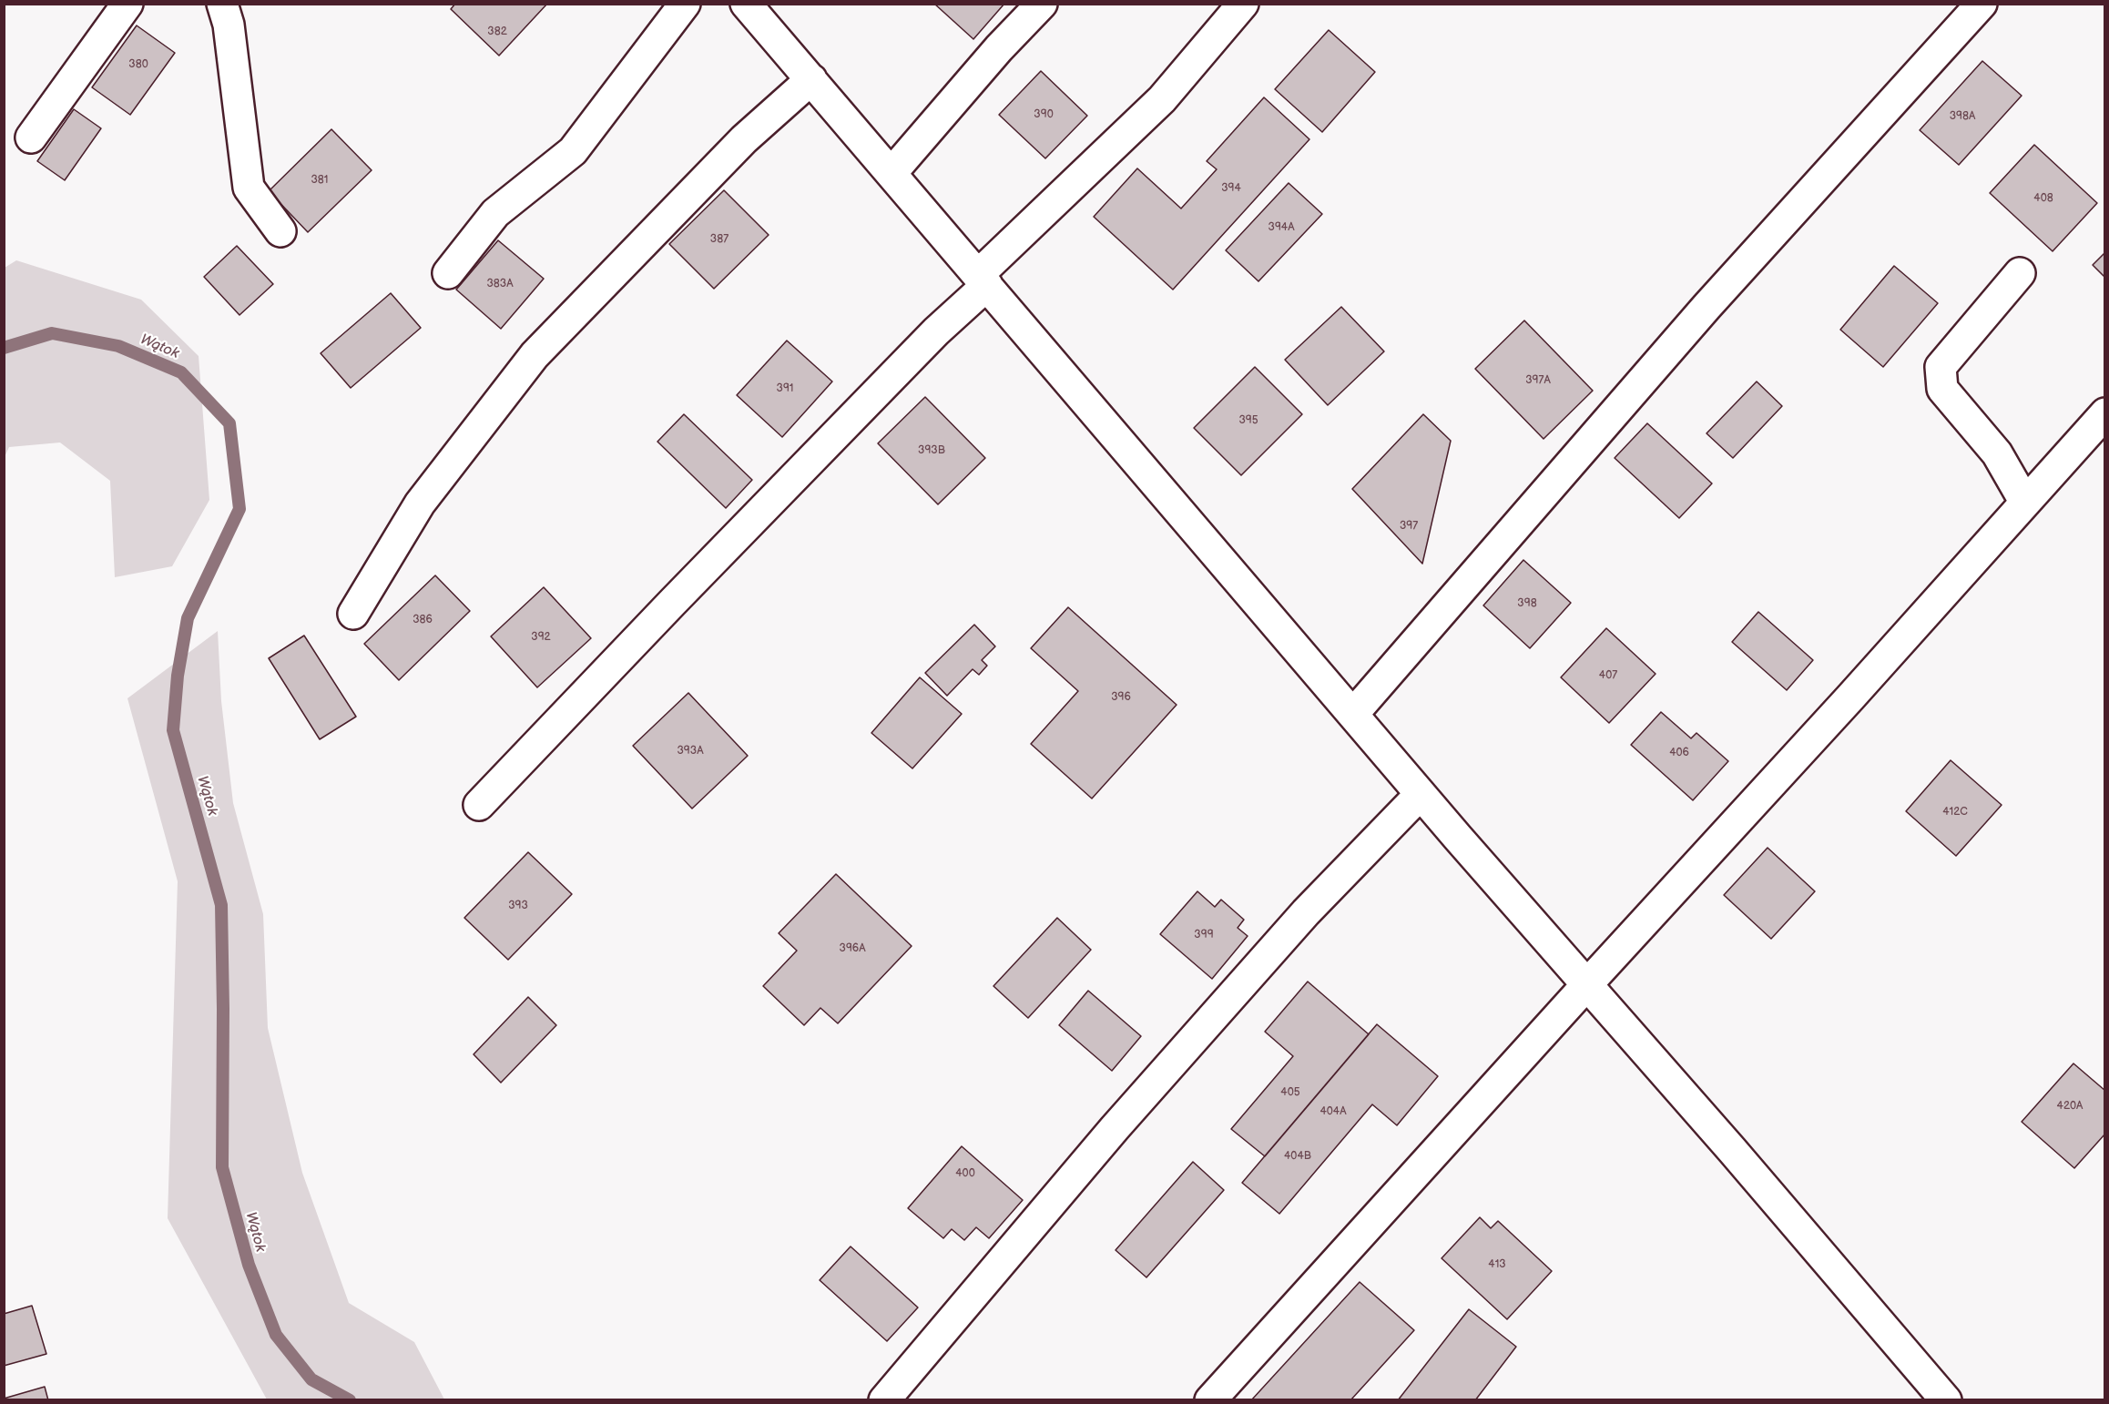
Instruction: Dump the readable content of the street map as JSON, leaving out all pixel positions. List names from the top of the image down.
{
  "water": ["Wątok"],
  "house_numbers": [
    "382",
    "380",
    "390",
    "398A",
    "381",
    "394",
    "408",
    "394A",
    "387",
    "383A",
    "397A",
    "391",
    "395",
    "393B",
    "397",
    "398",
    "386",
    "392",
    "407",
    "396",
    "393A",
    "406",
    "412C",
    "393",
    "399",
    "396A",
    "405",
    "420A",
    "404A",
    "404B",
    "400",
    "413"
  ]
}
